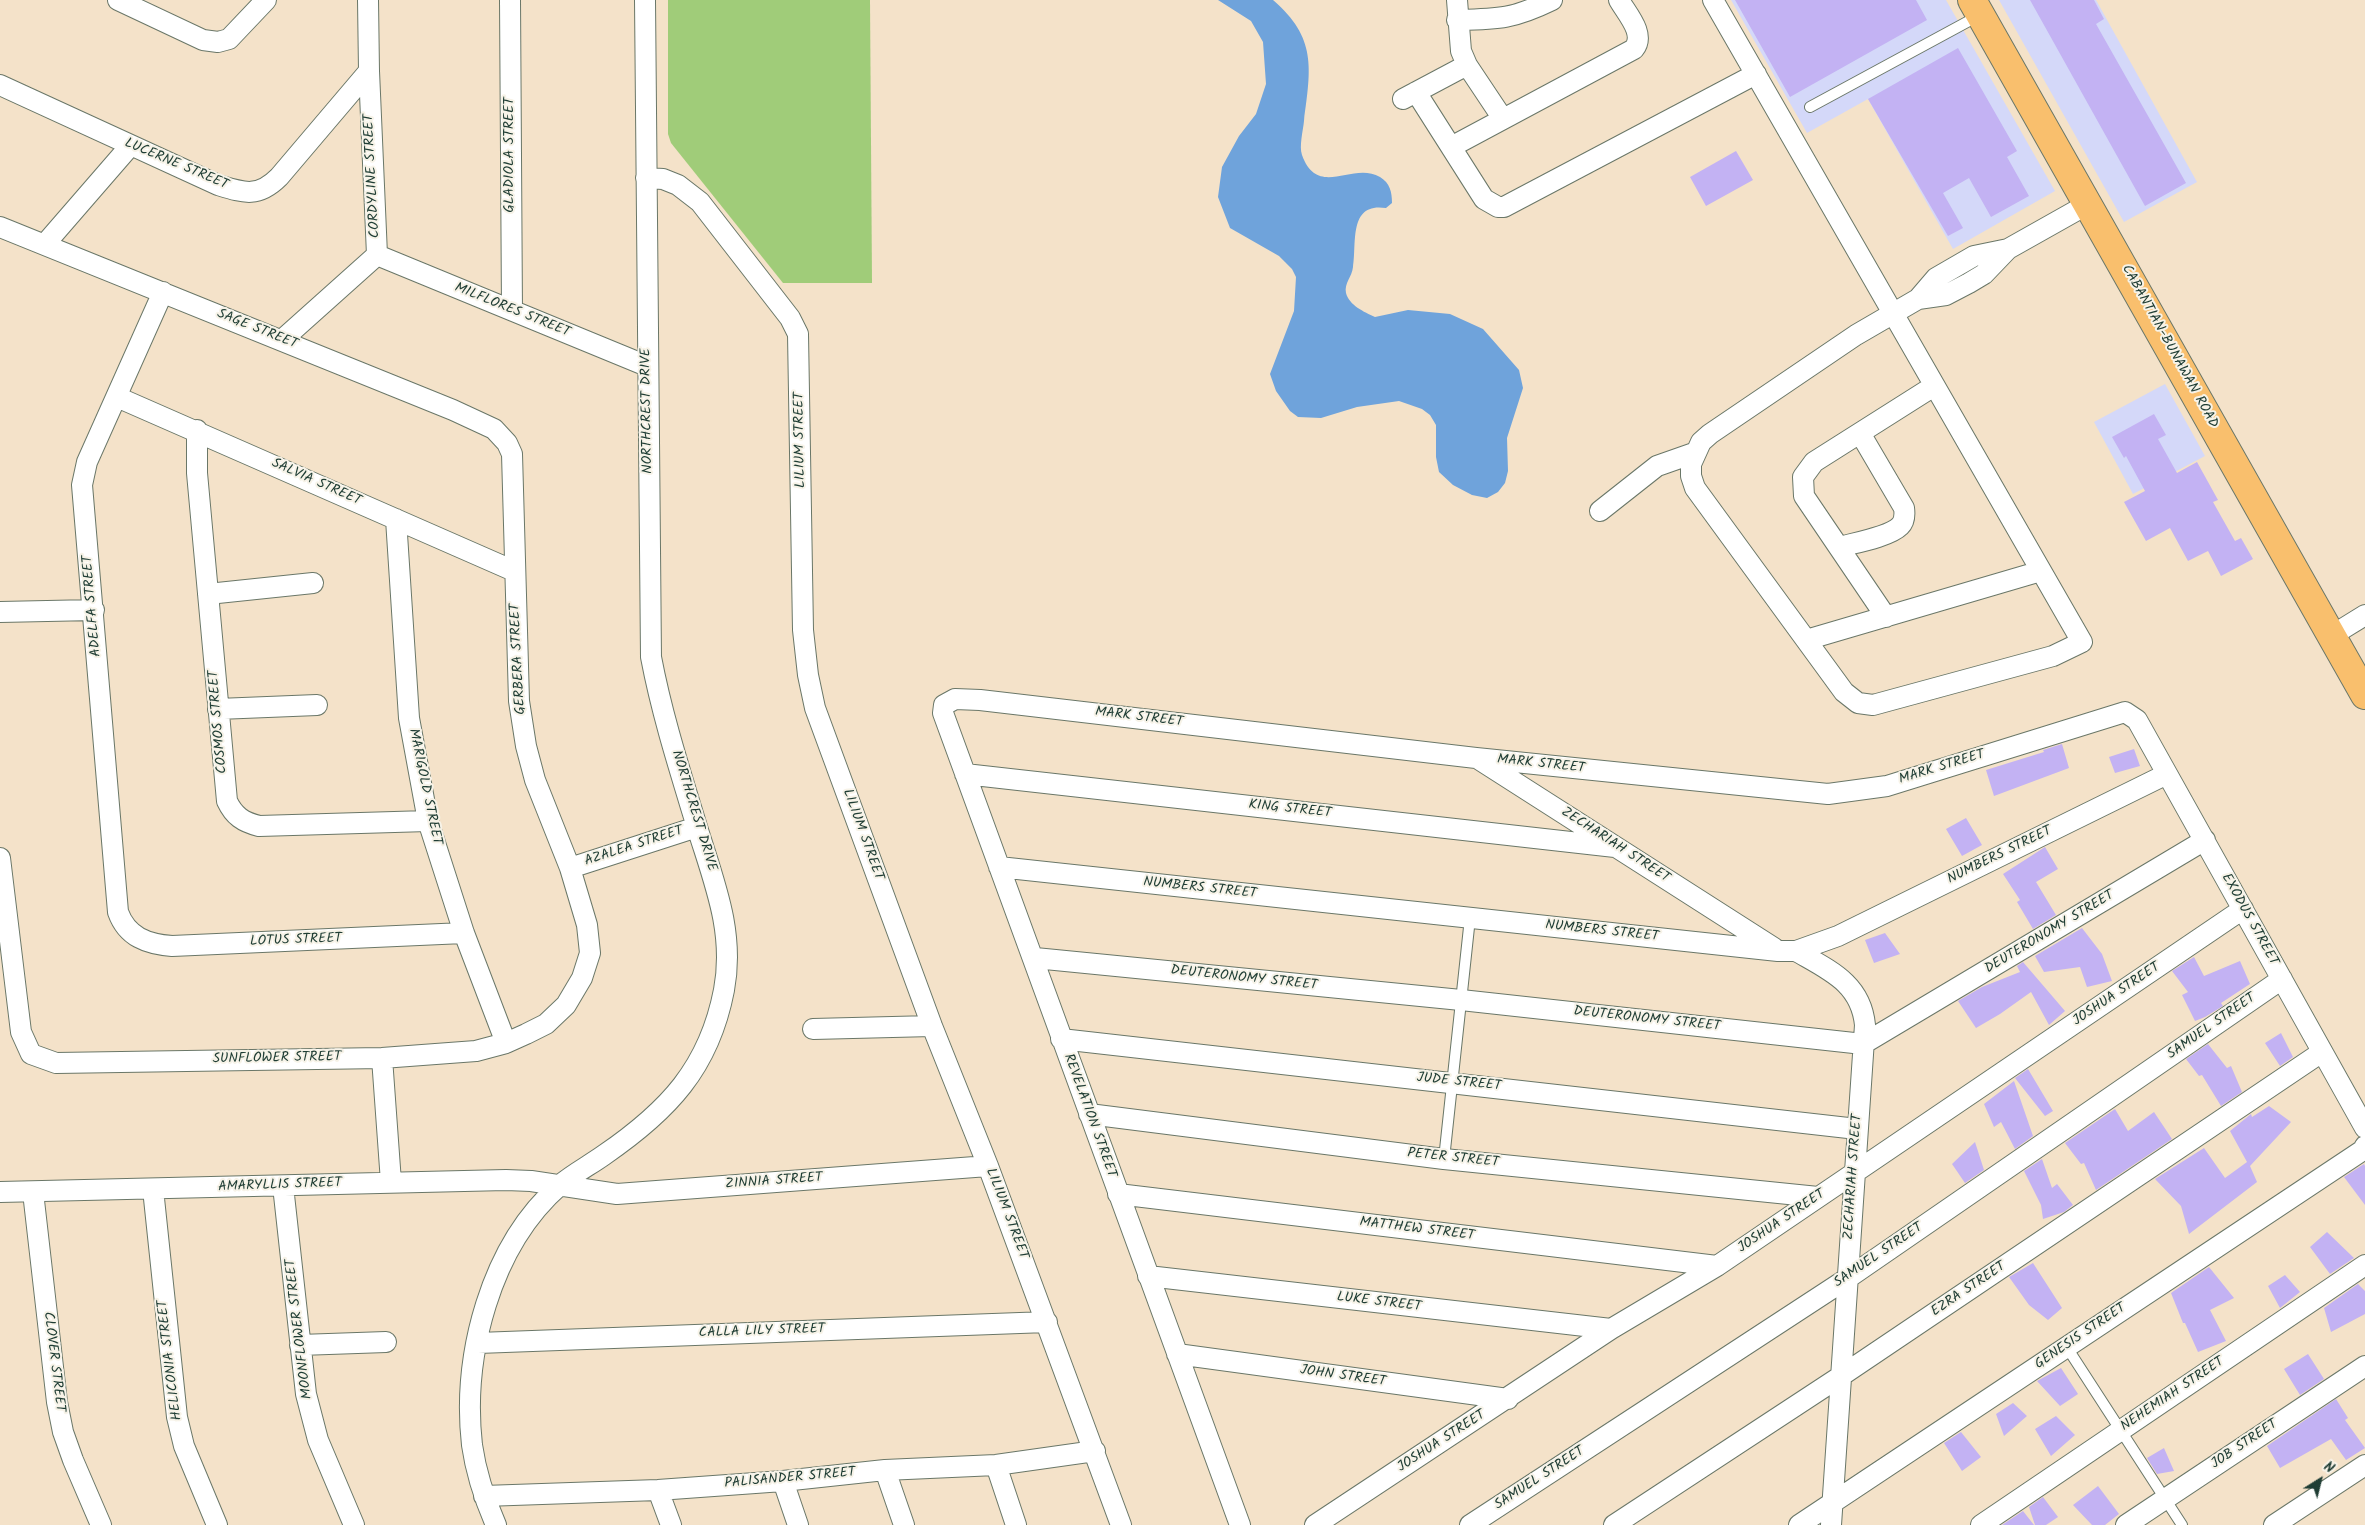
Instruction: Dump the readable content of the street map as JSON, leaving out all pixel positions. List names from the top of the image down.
{
  "streets": {
    "main road": ["CABANTIAN-BUNAWAN ROAD"],
    "street": [
      "GLADIOLA STREET",
      "LUCERNE STREET",
      "CORDYLINE STREET",
      "MILFLORES STREET",
      "SAGE STREET",
      "NORTHCREST DRIVE",
      "LILIUM STREET",
      "SALVIA STREET",
      "ADELFA STREET",
      "GERBERA STREET",
      "MARK STREET",
      "COSMOS STREET",
      "MARIGOLD STREET",
      "KING STREET",
      "ZECHARIAH STREET",
      "AZALEA STREET",
      "NUMBERS STREET",
      "EXODUS STREET",
      "DEUTERONOMY STREET",
      "LOTUS STREET",
      "JOSHUA STREET",
      "SAMUEL STREET",
      "SUNFLOWER STREET",
      "JUDE STREET",
      "REVELATION STREET",
      "PETER STREET",
      "ZINNIA STREET",
      "AMARYLLIS STREET",
      "MATTHEW STREET",
      "EZRA STREET",
      "LUKE STREET",
      "MOONFLOWER STREET",
      "CALLA LILY STREET",
      "GENESIS STREET",
      "HELICONIA STREET",
      "CLOVER STREET",
      "JOHN STREET",
      "NEHEMIAH STREET",
      "JOB STREET",
      "PALISANDER STREET"
    ]
  },
  "crossings": [
    ["GLADIOLA STREET", "MILFLORES STREET"],
    ["LUCERNE STREET", "CORDYLINE STREET"],
    ["CORDYLINE STREET", "MILFLORES STREET"],
    ["CORDYLINE STREET", "SAGE STREET"],
    ["MILFLORES STREET", "NORTHCREST DRIVE"],
    ["SAGE STREET", "ADELFA STREET"],
    ["SAGE STREET", "GERBERA STREET"],
    ["NORTHCREST DRIVE", "LILIUM STREET"],
    ["NORTHCREST DRIVE", "AZALEA STREET"],
    ["NORTHCREST DRIVE", "ZINNIA STREET"],
    ["NORTHCREST DRIVE", "AMARYLLIS STREET"],
    ["NORTHCREST DRIVE", "CALLA LILY STREET"],
    ["NORTHCREST DRIVE", "PALISANDER STREET"],
    ["LILIUM STREET", "ZINNIA STREET"],
    ["LILIUM STREET", "CALLA LILY STREET"],
    ["LILIUM STREET", "PALISANDER STREET"],
    ["SALVIA STREET", "ADELFA STREET"],
    ["SALVIA STREET", "GERBERA STREET"],
    ["SALVIA STREET", "COSMOS STREET"],
    ["SALVIA STREET", "MARIGOLD STREET"],
    ["ADELFA STREET", "LOTUS STREET"],
    ["GERBERA STREET", "AZALEA STREET"],
    ["GERBERA STREET", "SUNFLOWER STREET"],
    ["MARK STREET", "ZECHARIAH STREET"],
    ["MARK STREET", "EXODUS STREET"],
    ["MARK STREET", "REVELATION STREET"],
    ["COSMOS STREET", "MARIGOLD STREET"],
    ["MARIGOLD STREET", "LOTUS STREET"],
    ["MARIGOLD STREET", "SUNFLOWER STREET"],
    ["KING STREET", "ZECHARIAH STREET"],
    ["KING STREET", "REVELATION STREET"],
    ["ZECHARIAH STREET", "NUMBERS STREET"],
    ["ZECHARIAH STREET", "DEUTERONOMY STREET"],
    ["ZECHARIAH STREET", "JOSHUA STREET"],
    ["ZECHARIAH STREET", "SAMUEL STREET"],
    ["ZECHARIAH STREET", "JUDE STREET"],
    ["ZECHARIAH STREET", "EZRA STREET"],
    ["ZECHARIAH STREET", "GENESIS STREET"],
    ["AZALEA STREET", "SUNFLOWER STREET"],
    ["NUMBERS STREET", "EXODUS STREET"],
    ["NUMBERS STREET", "REVELATION STREET"],
    ["EXODUS STREET", "DEUTERONOMY STREET"],
    ["EXODUS STREET", "JOSHUA STREET"],
    ["EXODUS STREET", "SAMUEL STREET"],
    ["EXODUS STREET", "EZRA STREET"],
    ["DEUTERONOMY STREET", "REVELATION STREET"],
    ["JOSHUA STREET", "PETER STREET"],
    ["JOSHUA STREET", "MATTHEW STREET"],
    ["JOSHUA STREET", "LUKE STREET"],
    ["JOSHUA STREET", "JOHN STREET"],
    ["JUDE STREET", "REVELATION STREET"],
    ["REVELATION STREET", "PETER STREET"],
    ["REVELATION STREET", "MATTHEW STREET"],
    ["REVELATION STREET", "LUKE STREET"],
    ["REVELATION STREET", "JOHN STREET"],
    ["ZINNIA STREET", "AMARYLLIS STREET"],
    ["AMARYLLIS STREET", "MOONFLOWER STREET"],
    ["AMARYLLIS STREET", "HELICONIA STREET"],
    ["AMARYLLIS STREET", "CLOVER STREET"]
  ],
  "north": "top right"
}
